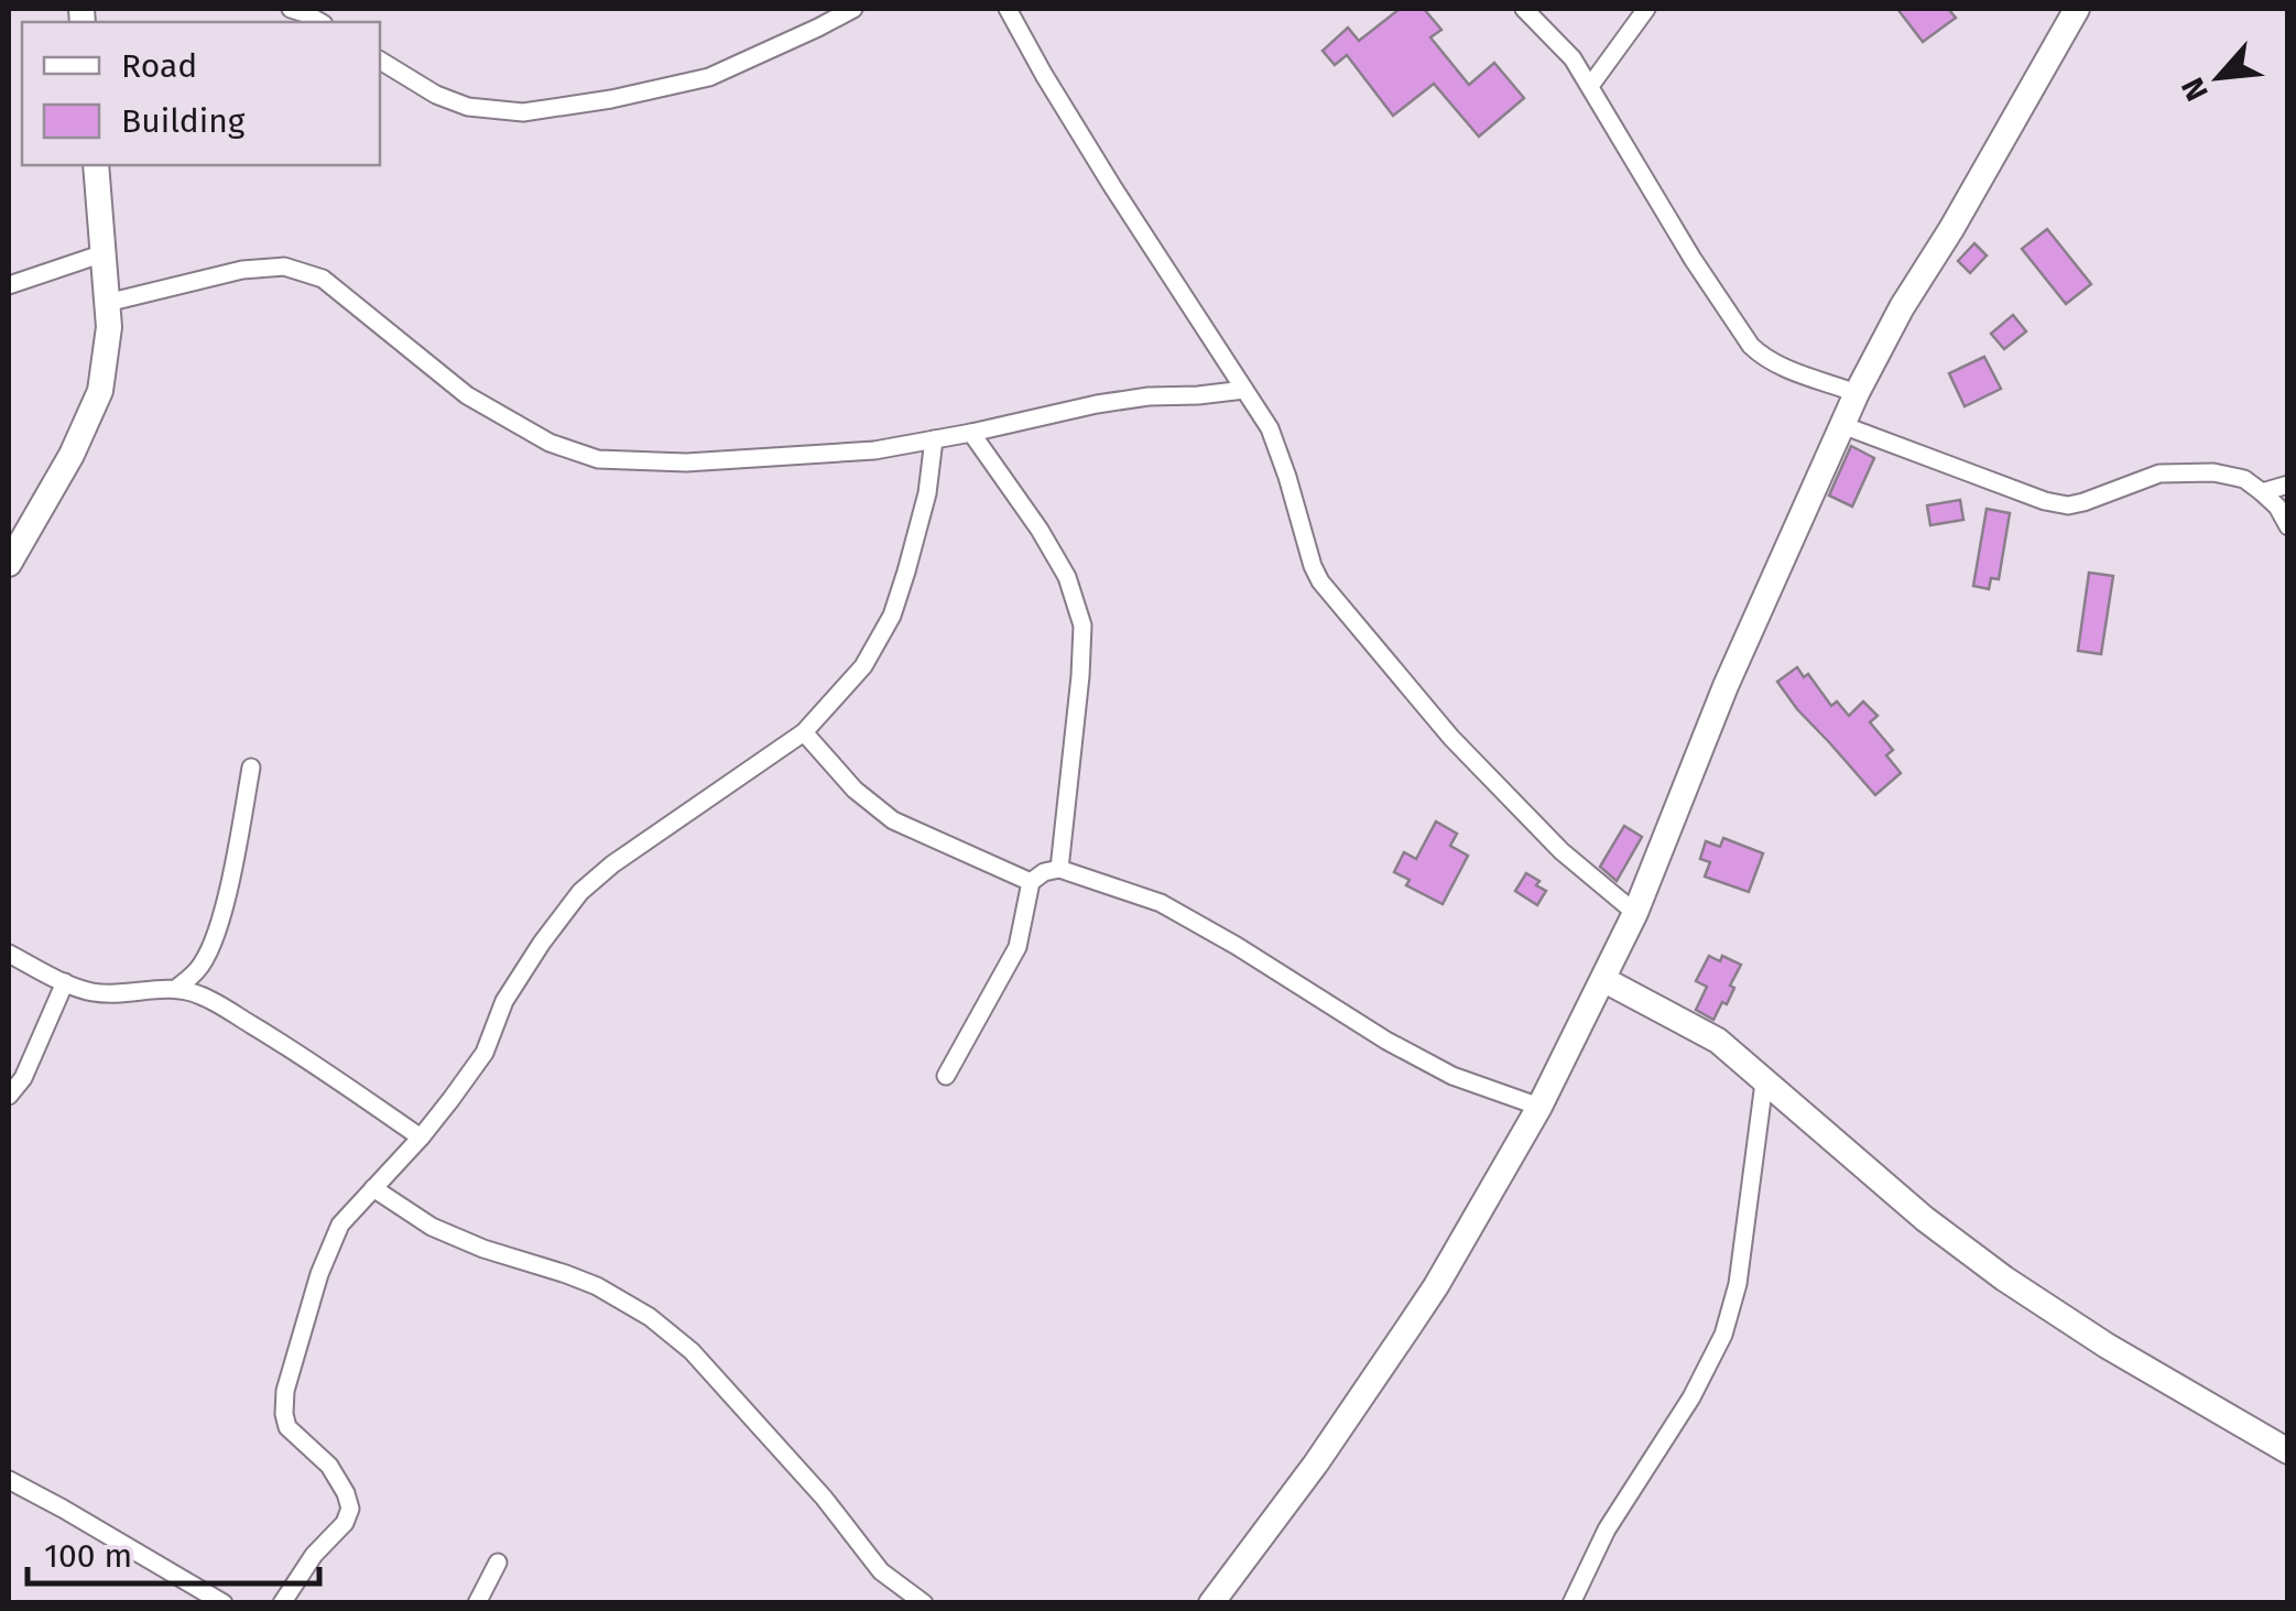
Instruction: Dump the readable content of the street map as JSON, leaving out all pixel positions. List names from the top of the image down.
{
  "legend": ["Road", "Building"],
  "scale_bar": "100 m",
  "north": "bottom left"
}
